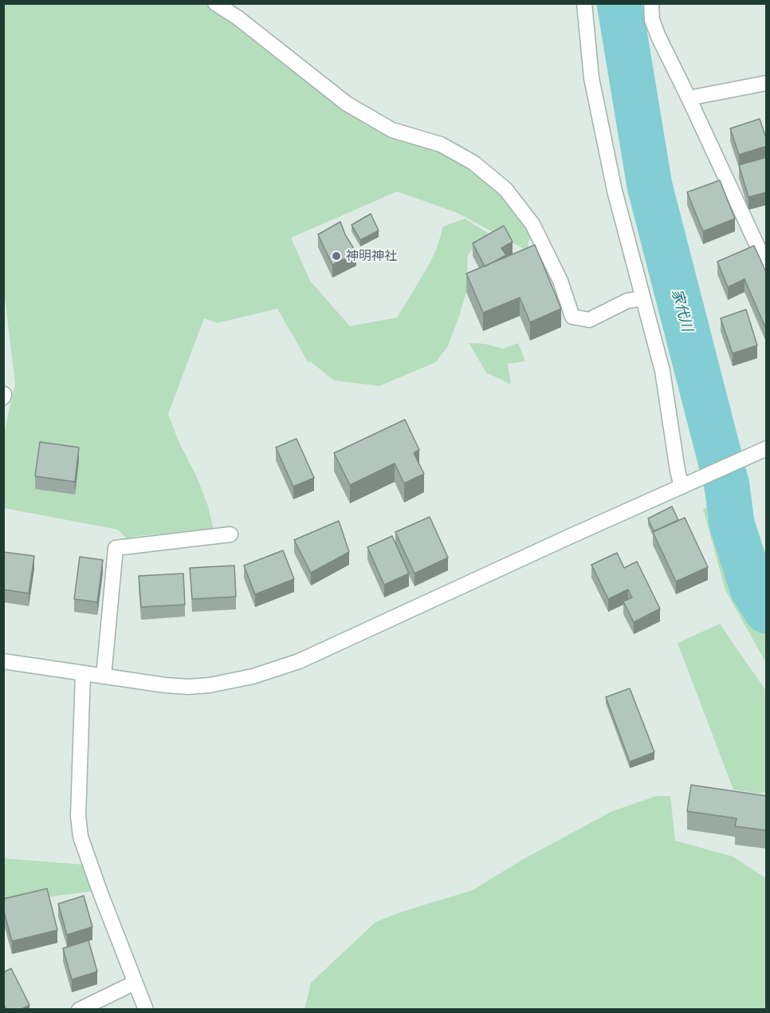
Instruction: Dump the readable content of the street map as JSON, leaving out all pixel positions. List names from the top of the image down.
{
  "water": ["家代川"],
  "places": ["神明神社"]
}
